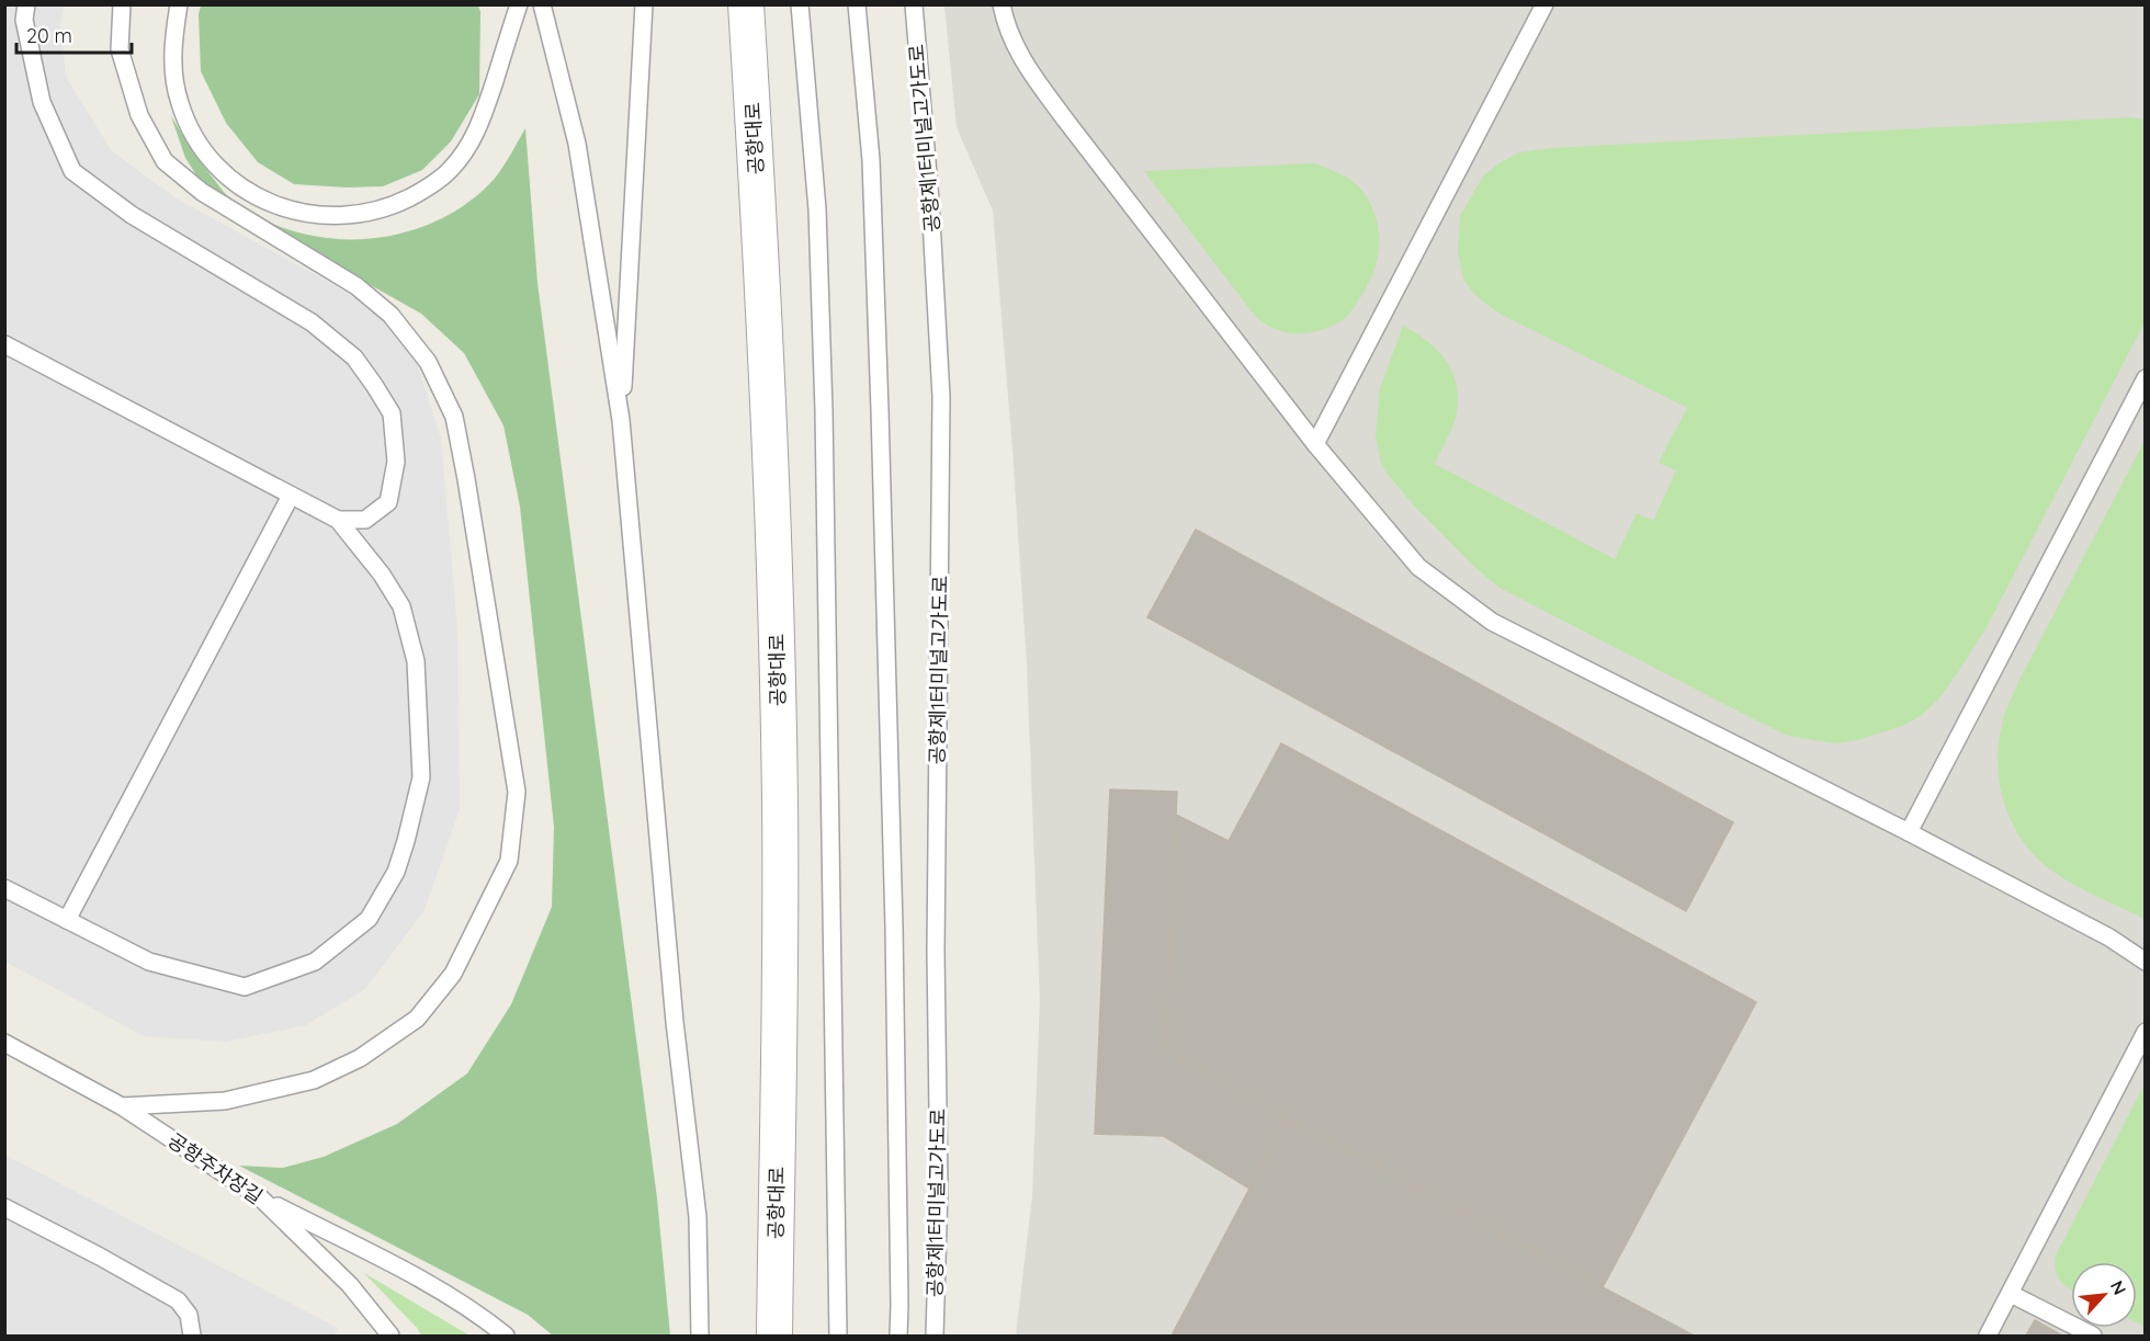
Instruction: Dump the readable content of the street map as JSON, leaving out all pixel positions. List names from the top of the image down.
{
  "streets": {
    "street": ["공항대로"],
    "lane": ["공항제1터미널고가도로", "공항주차장길"]
  },
  "scale_bar": "20 m",
  "north": "top right"
}
